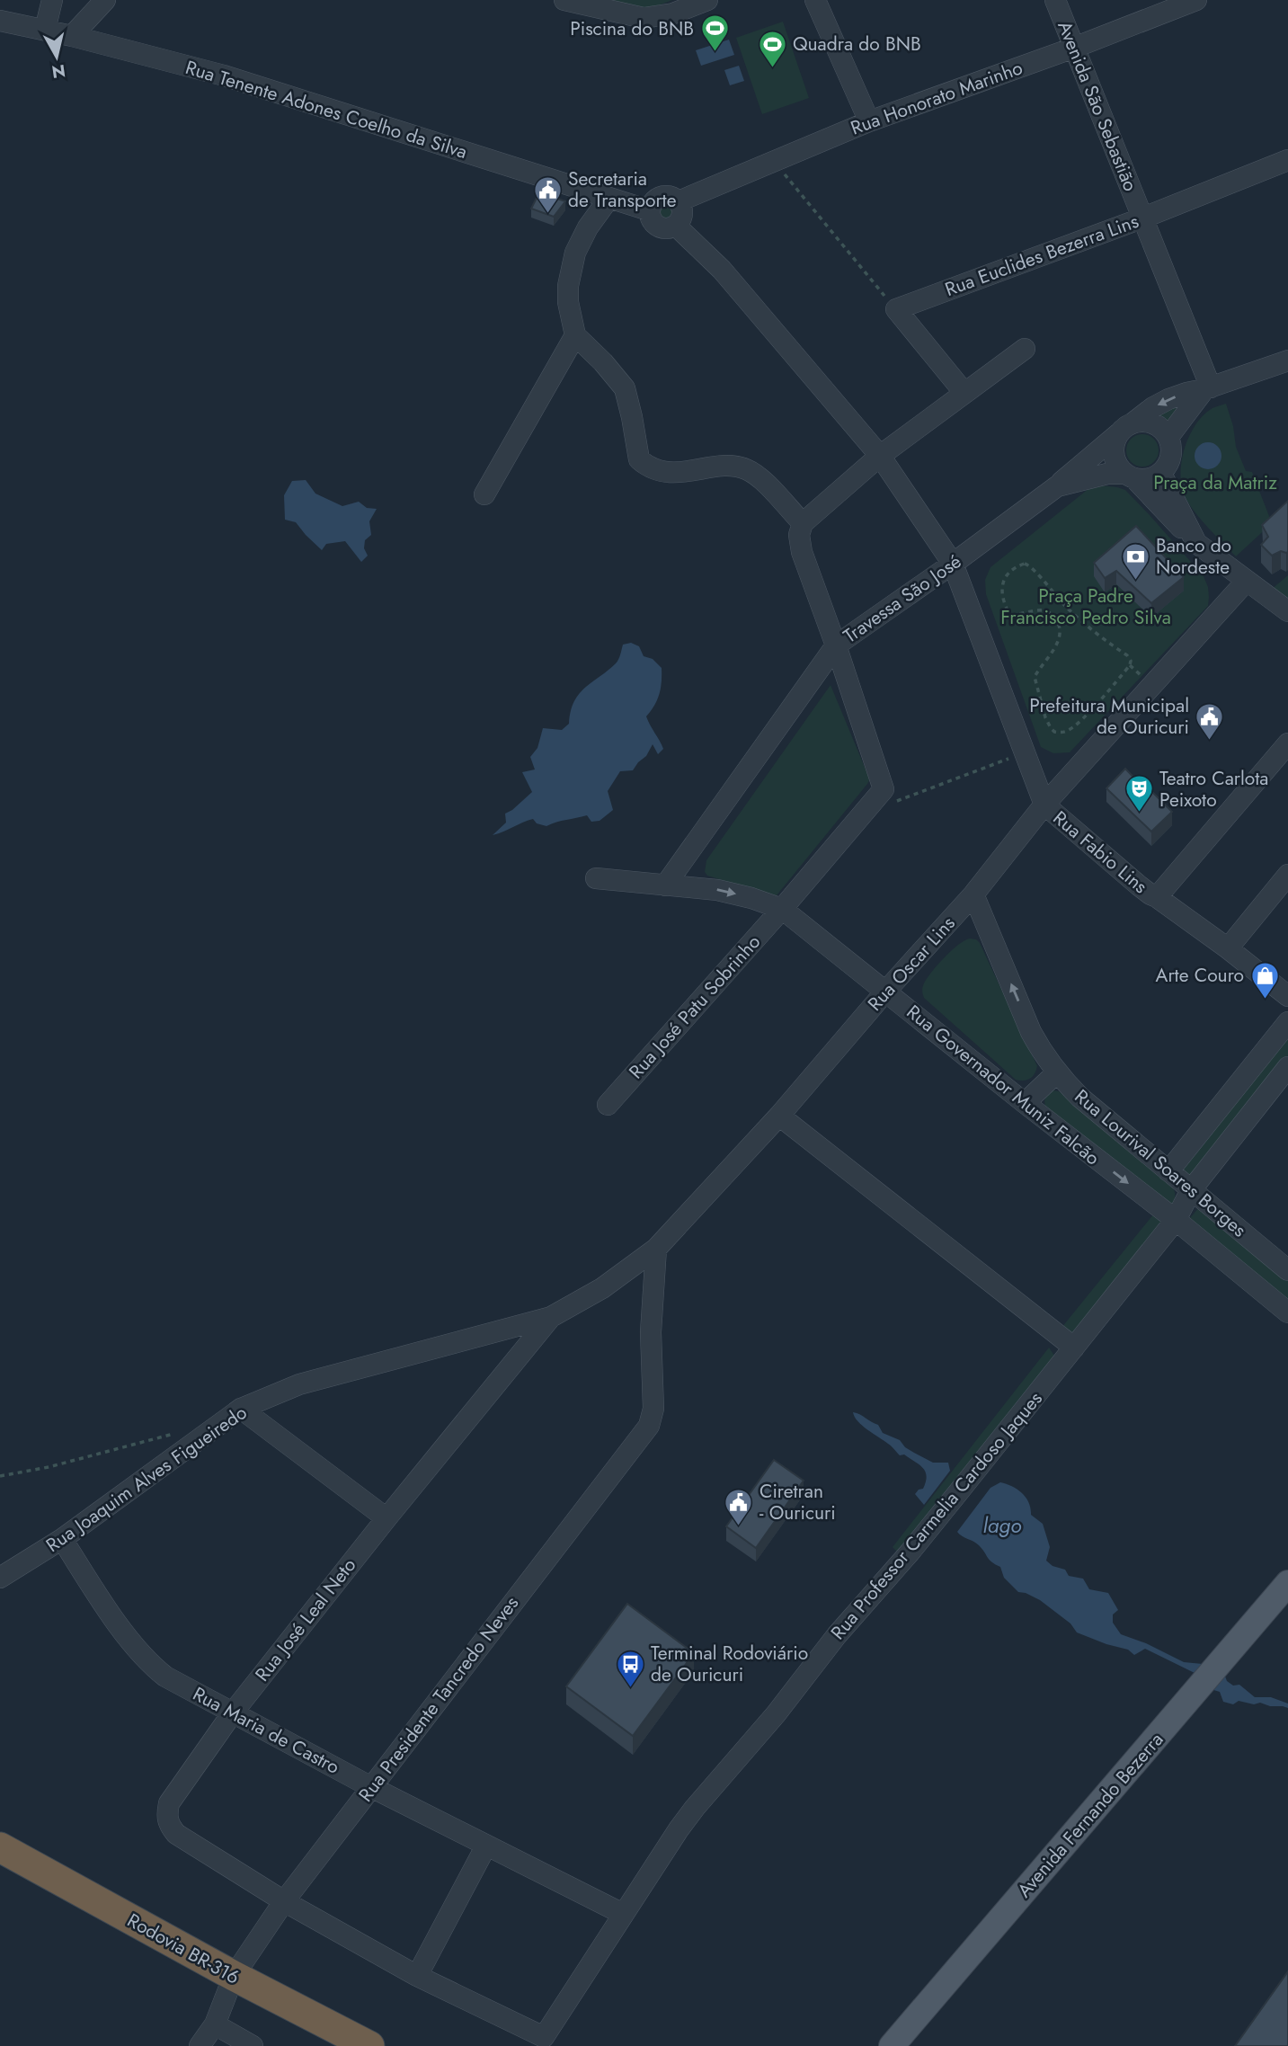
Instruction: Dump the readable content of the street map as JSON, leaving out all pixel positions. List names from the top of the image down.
{
  "streets": {
    "highway": ["Rodovia BR-316"],
    "main road": ["Avenida Fernando Bezerra"],
    "street": [
      "Rua Honorato Marinho",
      "Avenida São Sebastião",
      "Rua Tenente Adones Coelho da Silva",
      "Rua Euclides Bezerra Lins",
      "Travessa São José",
      "Rua Fabio Lins",
      "Rua Oscar Lins",
      "Rua José Patu Sobrinho",
      "Rua Governador Muniz Falcão",
      "Rua Lourival Soares Borges",
      "Rua Joaquim Alves Figueiredo",
      "Rua Professor Carmelia Cardoso Jaques",
      "Rua José Leal Neto",
      "Rua Presidente Tancredo Neves",
      "Rua Maria de Castro"
    ]
  },
  "crossings": [
    ["Rua Honorato Marinho", "Avenida São Sebastião"],
    ["Rua Honorato Marinho", "Rua Tenente Adones Coelho da Silva"],
    ["Avenida São Sebastião", "Rua Euclides Bezerra Lins"],
    ["Travessa São José", "Rua Governador Muniz Falcão"],
    ["Rua Fabio Lins", "Rua Oscar Lins"],
    ["Rua Oscar Lins", "Rua Governador Muniz Falcão"],
    ["Rua Oscar Lins", "Rua Lourival Soares Borges"],
    ["Rua Oscar Lins", "Rua Joaquim Alves Figueiredo"],
    ["Rua Oscar Lins", "Rua José Leal Neto"],
    ["Rua Oscar Lins", "Rua Presidente Tancredo Neves"],
    ["Rua José Patu Sobrinho", "Rua Governador Muniz Falcão"],
    ["Rua Governador Muniz Falcão", "Rua Professor Carmelia Cardoso Jaques"],
    ["Rua Lourival Soares Borges", "Rua Professor Carmelia Cardoso Jaques"],
    ["Rua Joaquim Alves Figueiredo", "Rua José Leal Neto"],
    ["Rua Joaquim Alves Figueiredo", "Rua Maria de Castro"],
    ["Rua Professor Carmelia Cardoso Jaques", "Rua José Leal Neto"],
    ["Rua Professor Carmelia Cardoso Jaques", "Rua Presidente Tancredo Neves"],
    ["Rua Professor Carmelia Cardoso Jaques", "Rua Maria de Castro"],
    ["Rua José Leal Neto", "Rua Presidente Tancredo Neves"],
    ["Rua José Leal Neto", "Rua Maria de Castro"],
    ["Rua Presidente Tancredo Neves", "Rua Maria de Castro"],
    ["Rua Presidente Tancredo Neves", "Rodovia BR-316"]
  ],
  "one_way": ["Rua Lourival Soares Borges"],
  "water": ["lago"],
  "parks": ["Praça da Matriz", "Praça Padre Francisco Pedro Silva"],
  "places": {
    "sports": ["Piscina do BNB", "Quadra do BNB"],
    "public building": ["Secretaria de Transporte", "Prefeitura Municipal de Ouricuri", "Ciretran - Ouricuri"],
    "bank": ["Banco do Nordeste"],
    "theatre": ["Teatro Carlota Peixoto"],
    "shop": ["Arte Couro"],
    "bus stop": ["Terminal Rodoviário de Ouricuri"]
  },
  "north": "bottom"
}
